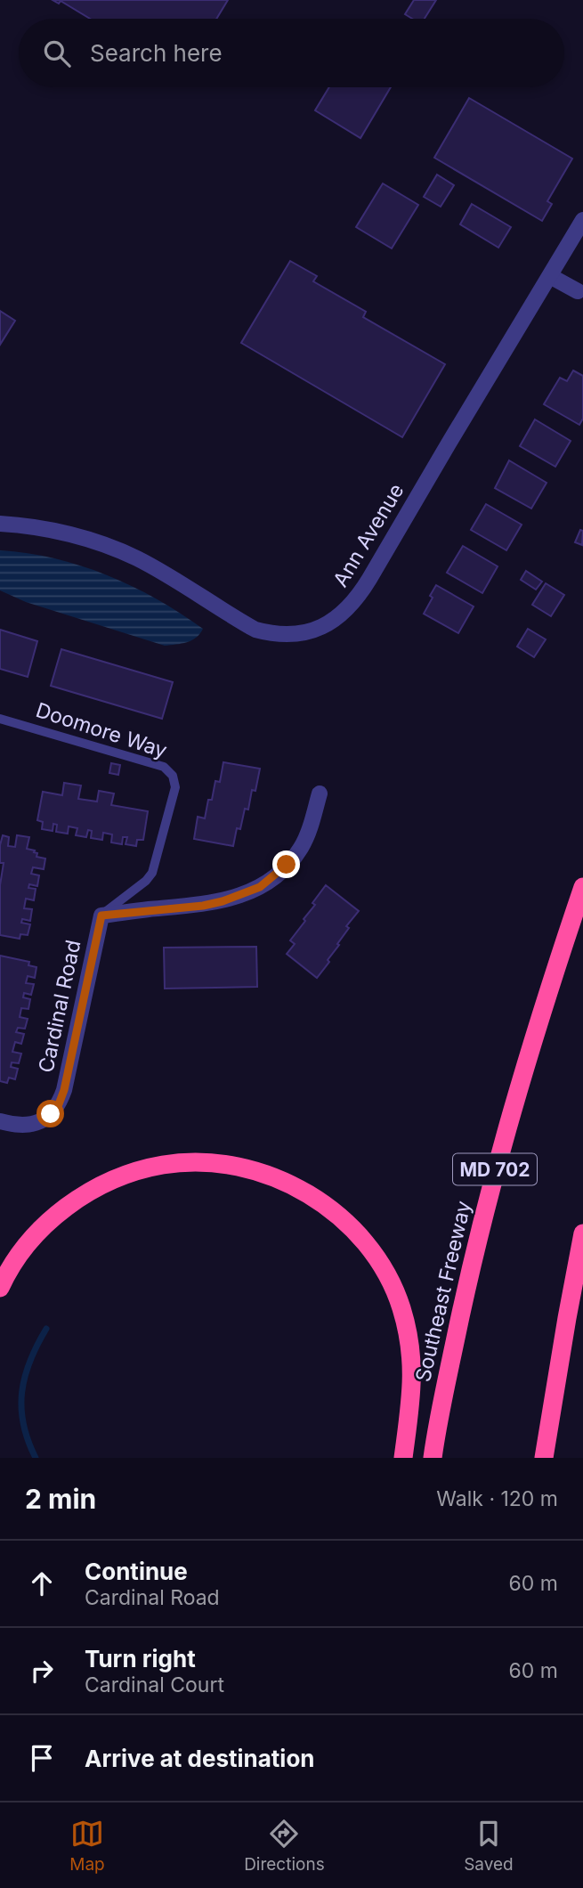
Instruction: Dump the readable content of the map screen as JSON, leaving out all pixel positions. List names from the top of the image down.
{
  "streets": {
    "highway": ["MD 702", "Southeast Freeway"],
    "street": ["Ann Avenue", "Cardinal Road"],
    "lane": ["Doomore Way"]
  },
  "crossings": [
    ["Doomore Way", "Cardinal Road"]
  ],
  "page": {
    "search": "Search here",
    "heading": ["2 min", "Walk · 120 m"],
    "list": [
      ["Continue", "Cardinal Road", "60 m"],
      ["Turn right", "Cardinal Court", "60 m"],
      "Arrive at destination"
    ],
    "nav": ["Map", "Directions", "Saved"]
  }
}
